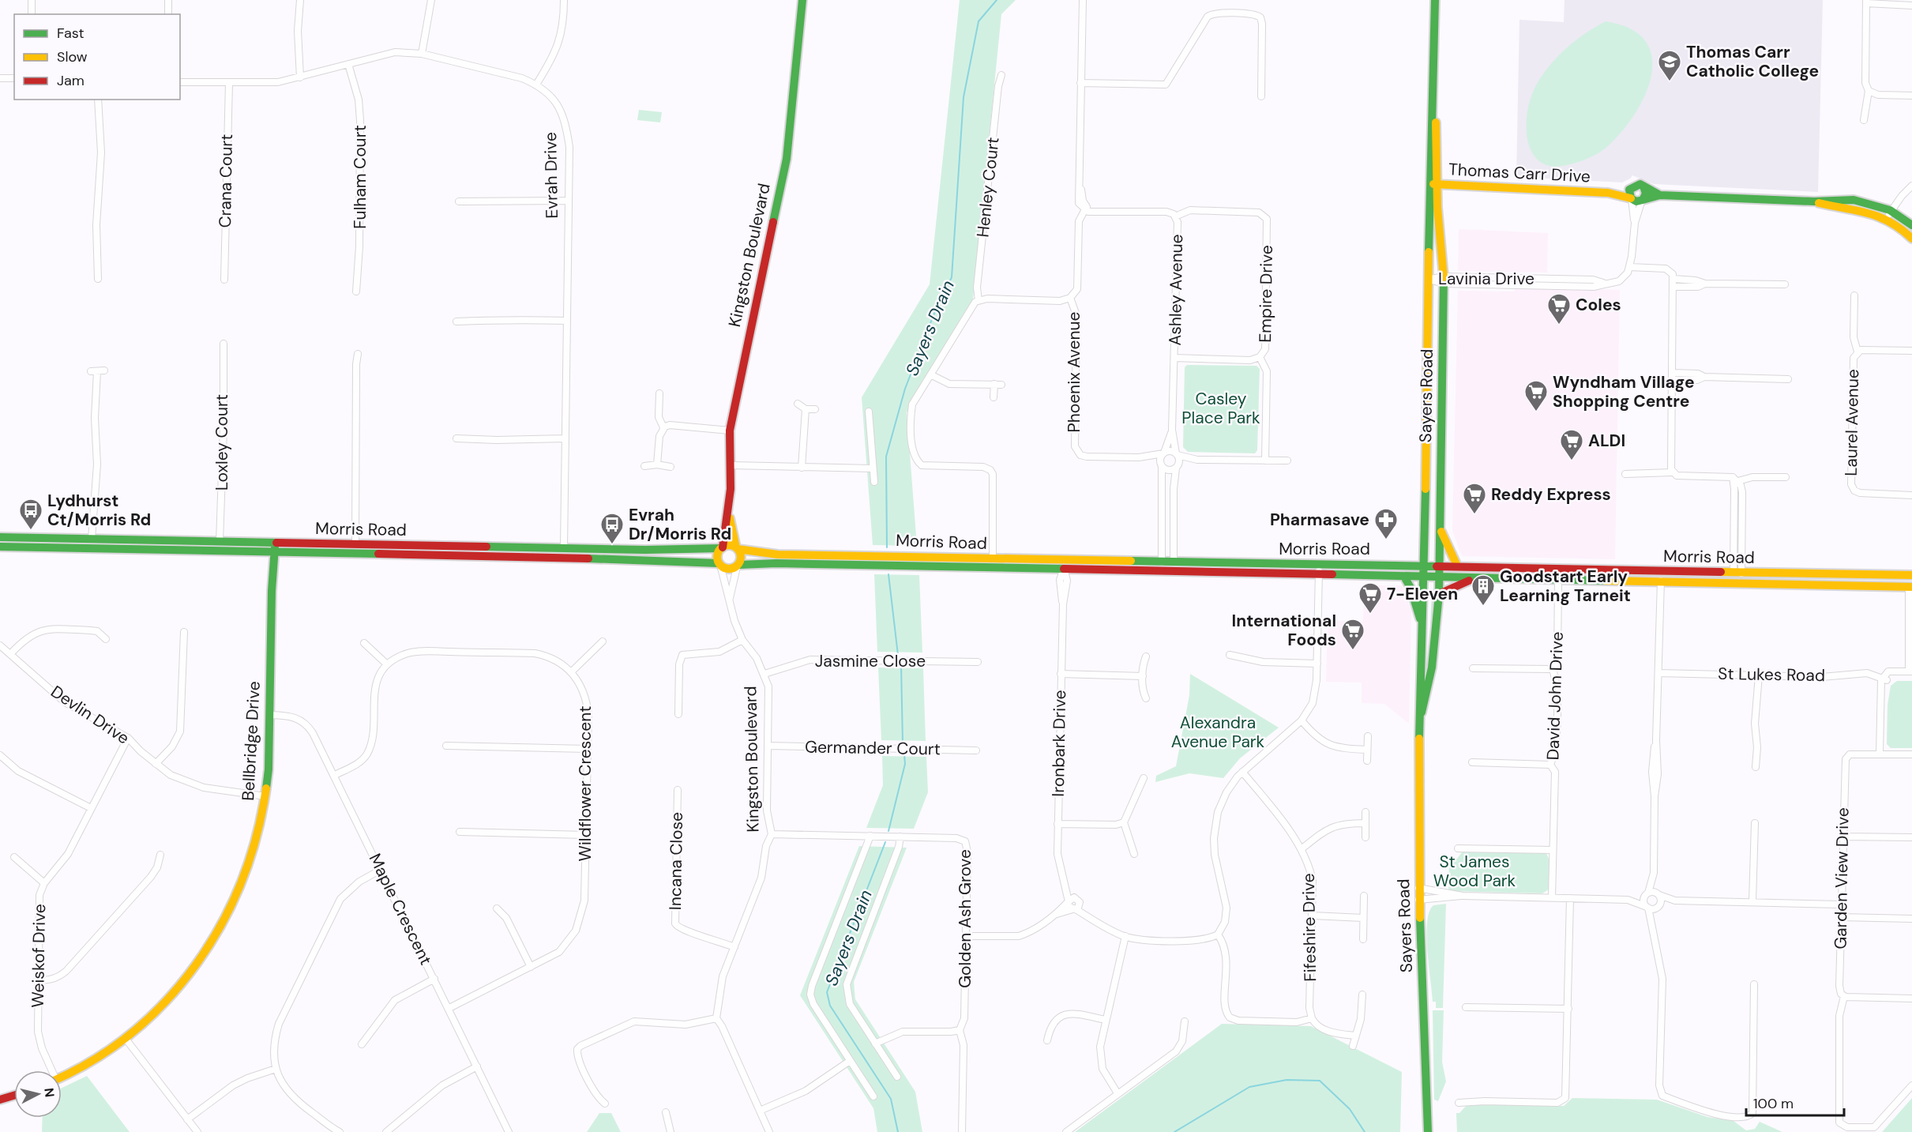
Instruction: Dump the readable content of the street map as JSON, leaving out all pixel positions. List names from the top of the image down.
{
  "streets": {
    "street": [
      "Thomas Carr Drive",
      "Evrah Drive",
      "Fulham Court",
      "Crana Court",
      "Henley Court",
      "Kingston Boulevard",
      "Lavinia Drive",
      "Ashley Avenue",
      "Empire Drive",
      "Phoenix Avenue",
      "Sayers Road",
      "Laurel Avenue",
      "Loxley Court",
      "Morris Road",
      "Jasmine Close",
      "St Lukes Road",
      "David John Drive",
      "Devlin Drive",
      "Bellbridge Drive",
      "Ironbark Drive",
      "Germander Court",
      "Wildflower Crescent",
      "Incana Close",
      "Garden View Drive",
      "Maple Crescent",
      "Golden Ash Grove",
      "Fifeshire Drive",
      "Weiskof Drive"
    ]
  },
  "crossings": [
    ["Thomas Carr Drive", "Sayers Road"],
    ["Evrah Drive", "Fulham Court"],
    ["Evrah Drive", "Crana Court"],
    ["Evrah Drive", "Morris Road"],
    ["Kingston Boulevard", "Morris Road"],
    ["Kingston Boulevard", "Jasmine Close"],
    ["Kingston Boulevard", "Germander Court"],
    ["Kingston Boulevard", "Incana Close"],
    ["Kingston Boulevard", "Golden Ash Grove"],
    ["Lavinia Drive", "Sayers Road"],
    ["Ashley Avenue", "Empire Drive"],
    ["Ashley Avenue", "Phoenix Avenue"],
    ["Sayers Road", "Morris Road"],
    ["Loxley Court", "Morris Road"],
    ["Morris Road", "David John Drive"],
    ["Morris Road", "Bellbridge Drive"],
    ["Morris Road", "Ironbark Drive"],
    ["Devlin Drive", "Bellbridge Drive"],
    ["Devlin Drive", "Weiskof Drive"],
    ["Bellbridge Drive", "Maple Crescent"],
    ["Wildflower Crescent", "Maple Crescent"]
  ],
  "water": ["Sayers Drain"],
  "parks": ["Casley Place Park", "Alexandra Avenue Park", "St James Wood Park"],
  "places": {
    "school or university": ["Thomas Carr Catholic College"],
    "supermarket": [
      "Coles",
      "Wyndham Village Shopping Centre",
      "ALDI",
      "Reddy Express",
      "7-Eleven",
      "International Foods"
    ],
    "bus stop": ["Lydhurst Ct/Morris Rd", "Evrah Dr/Morris Rd"],
    "pharmacy": ["Pharmasave"],
    "building": ["Goodstart Early Learning Tarneit"]
  },
  "legend": ["Fast", "Slow", "Jam"],
  "scale_bar": "100 m",
  "north": "right"
}
